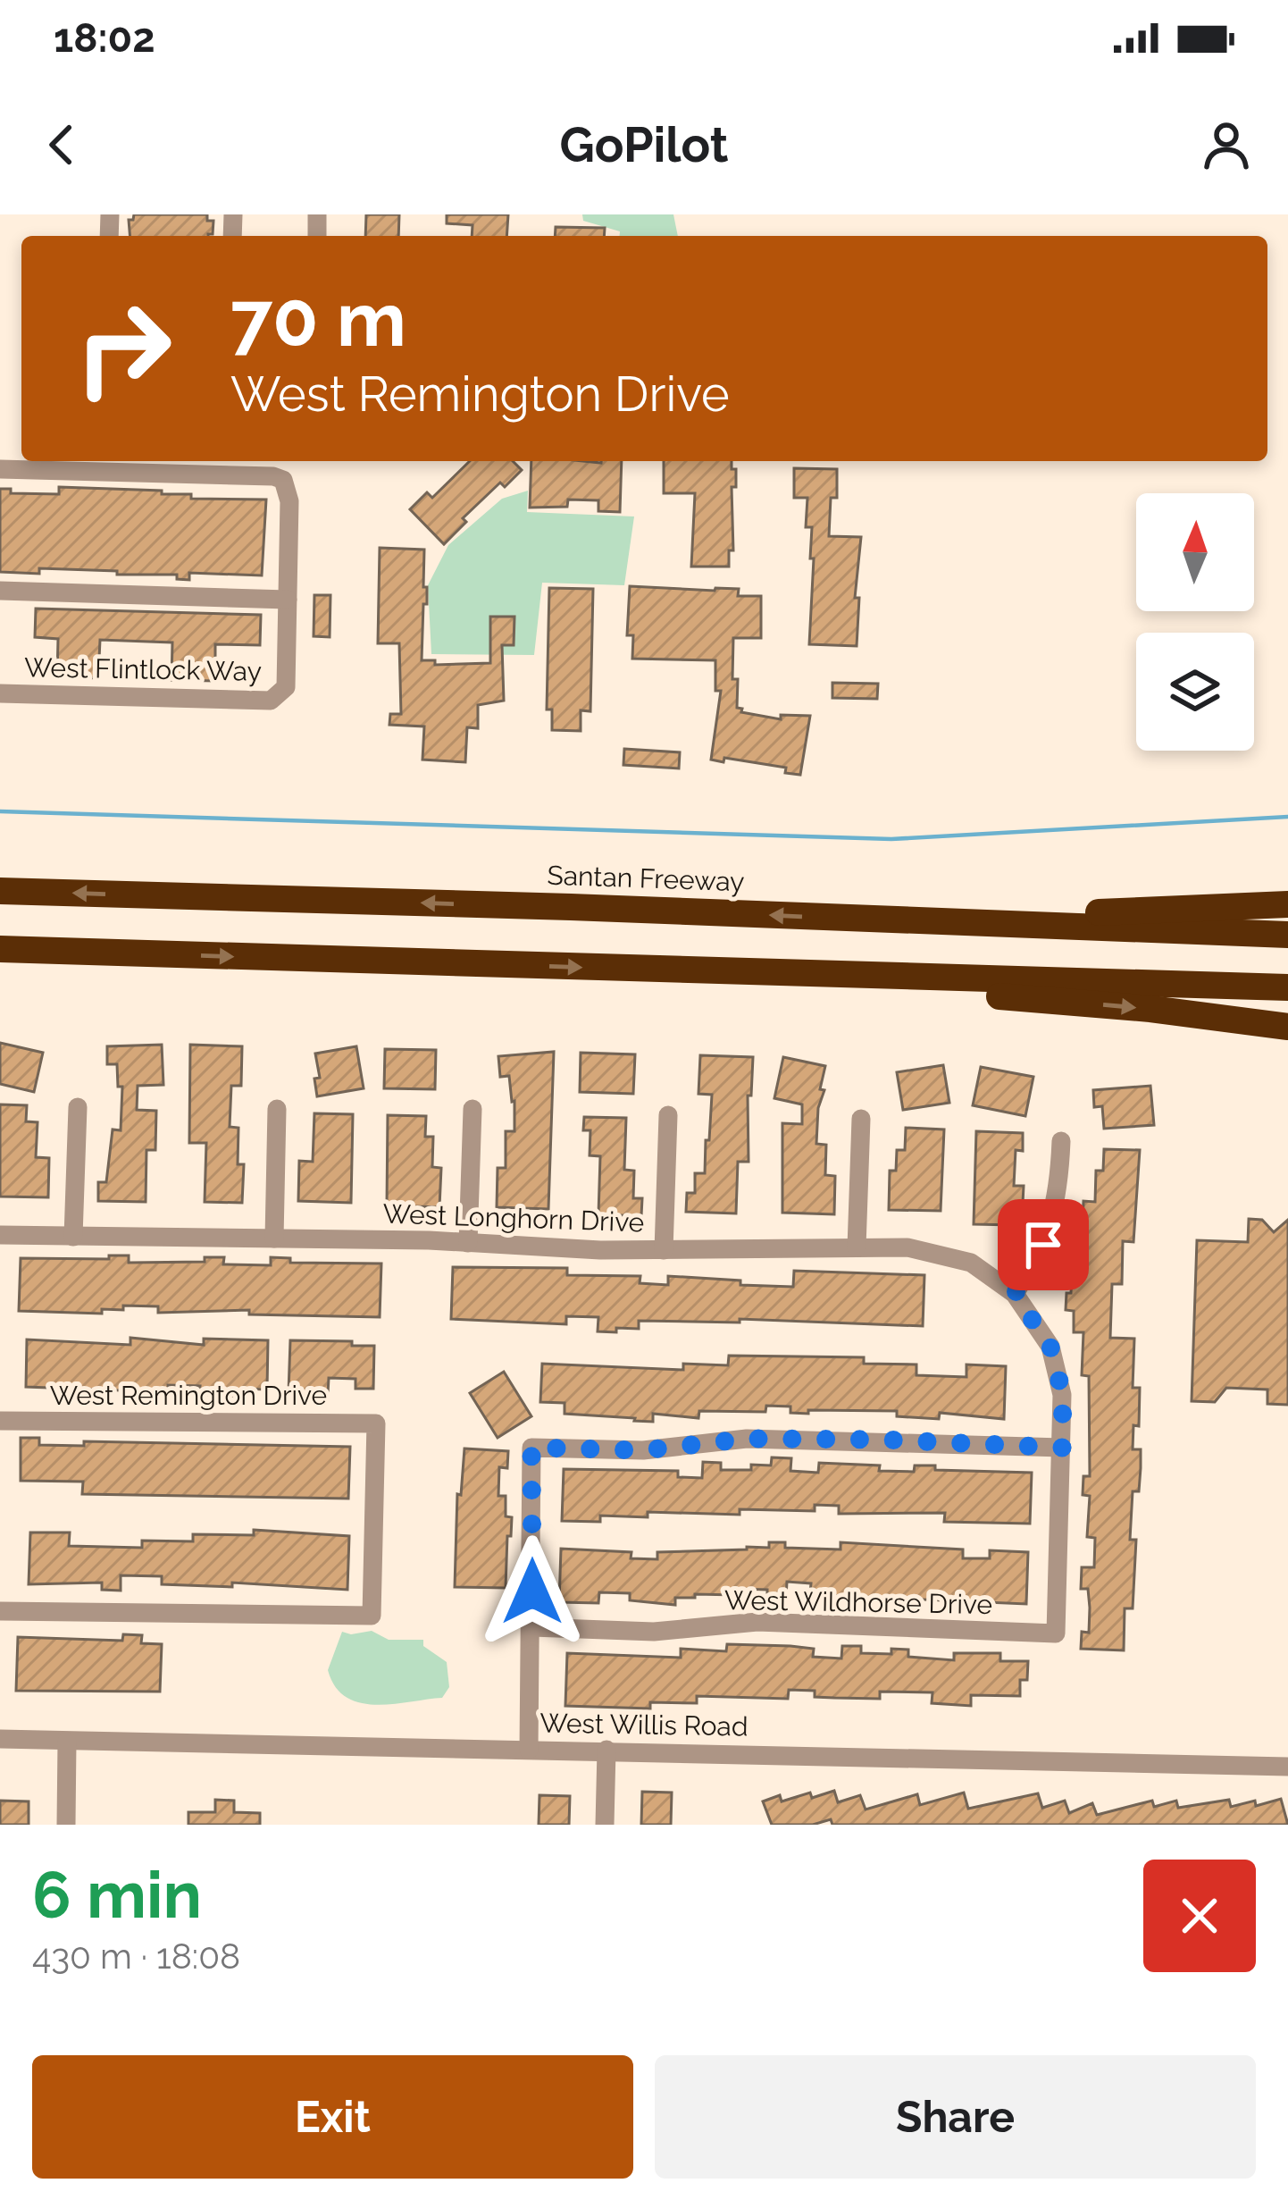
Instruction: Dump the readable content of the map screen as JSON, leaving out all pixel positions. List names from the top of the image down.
{
  "streets": {
    "highway": ["Santan Freeway"],
    "street": [
      "West Flintlock Way",
      "West Longhorn Drive",
      "West Remington Drive",
      "West Wildhorse Drive",
      "West Willis Road"
    ]
  },
  "north": "top",
  "page": {
    "status": "18:02",
    "header": "GoPilot",
    "turn": ["70 m", "West Remington Drive"],
    "heading": ["6 min", "430 m · 18:08"],
    "buttons": ["Exit", "Share"]
  }
}
